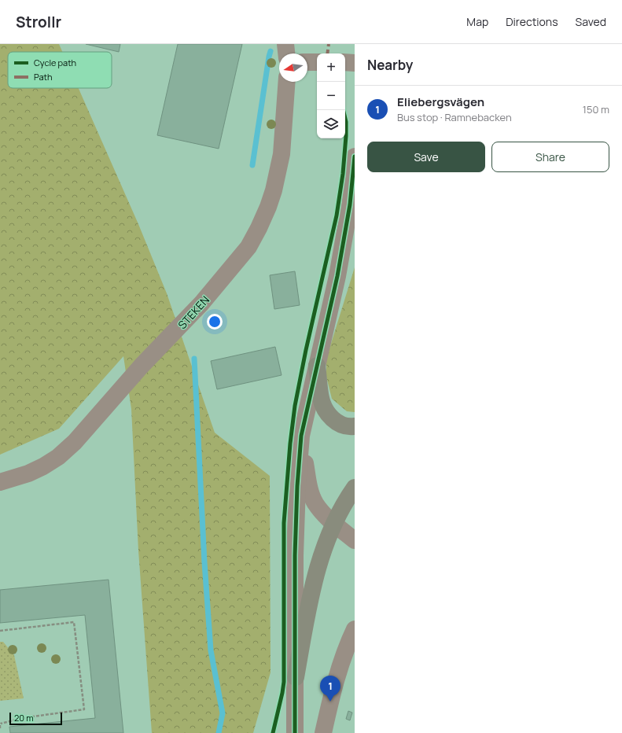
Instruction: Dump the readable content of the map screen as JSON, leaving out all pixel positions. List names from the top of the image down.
{
  "streets": {
    "street": ["STEKEN"]
  },
  "legend": ["Cycle path", "Path"],
  "scale_bar": "20 m",
  "north": "left",
  "page": {
    "header": "Strollr",
    "nav": ["Map", "Directions", "Saved"],
    "heading": "Nearby",
    "map_buttons": ["+", "−"],
    "list": [
      {
        "mark": "1",
        "name": "Eliebergsvägen",
        "note": "Bus stop · Ramnebacken",
        "value": "150 m"
      }
    ],
    "buttons": ["Save", "Share"],
    "pins": "1",
    "scale": "20 m"
  }
}
